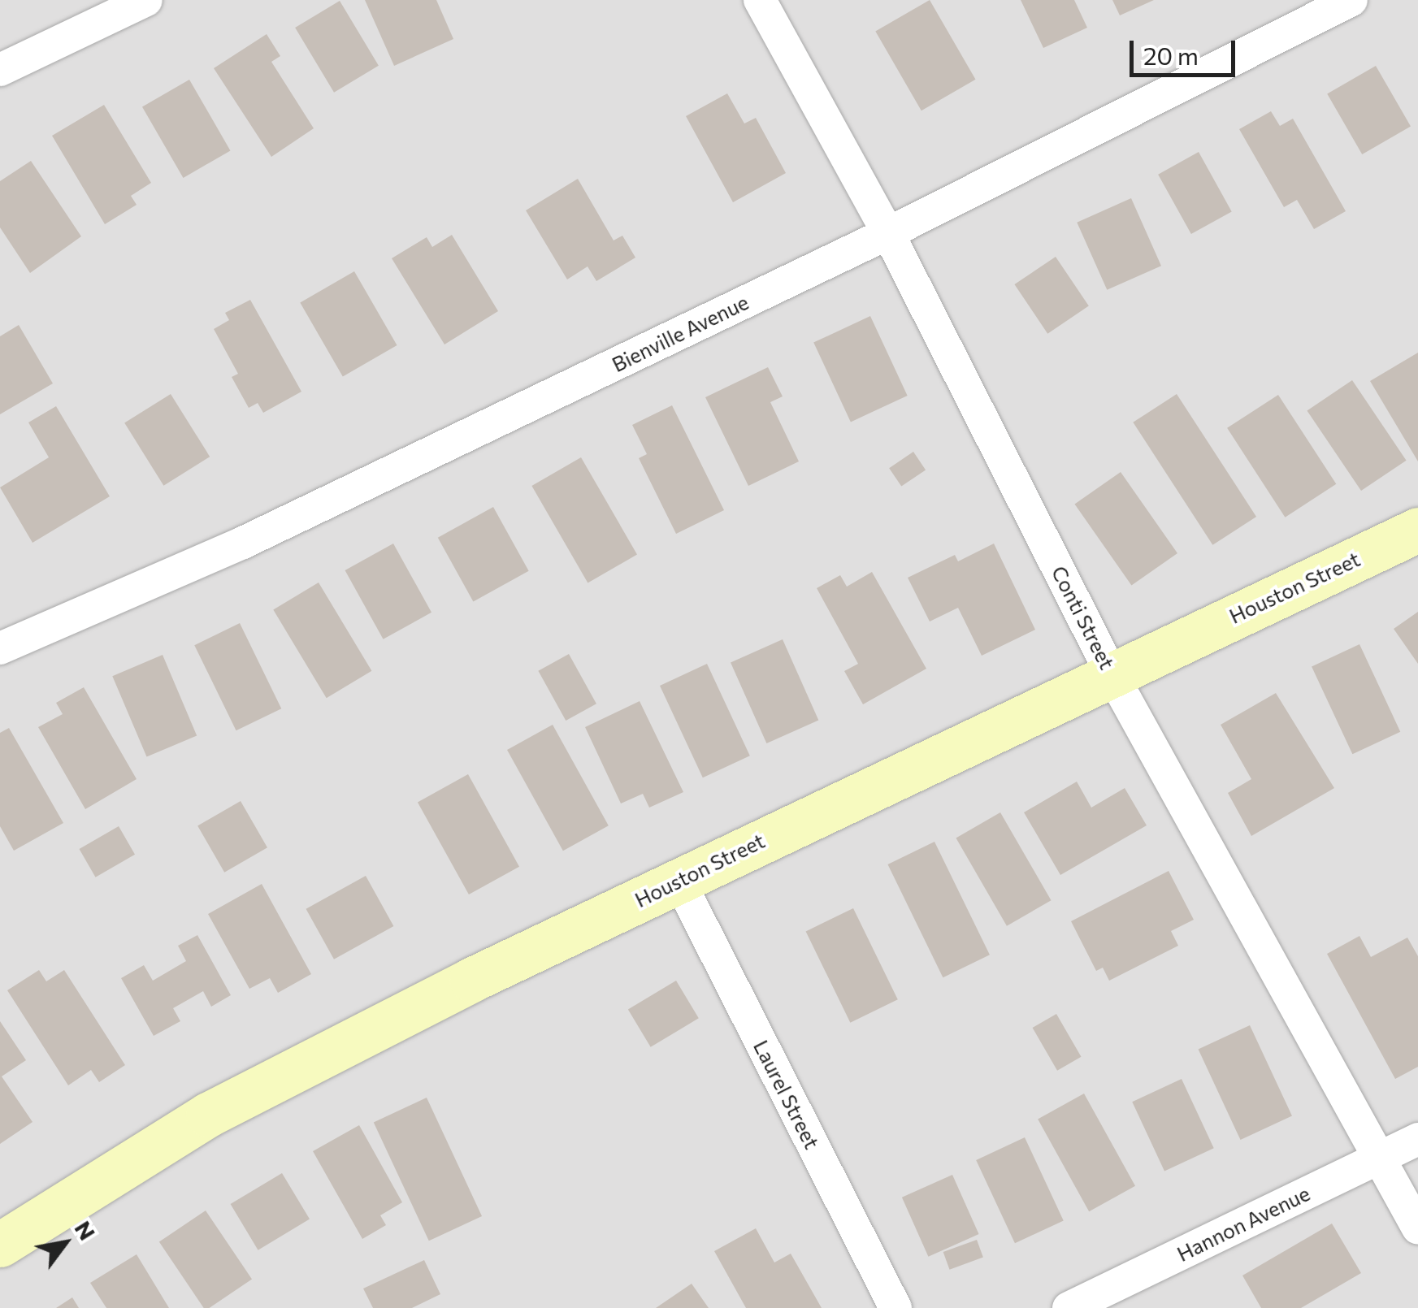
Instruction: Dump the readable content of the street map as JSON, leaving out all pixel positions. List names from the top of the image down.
{
  "streets": {
    "street": [
      "Bienville Avenue",
      "Houston Street",
      "Conti Street",
      "Laurel Street",
      "Hannon Avenue"
    ]
  },
  "crossings": [
    ["Bienville Avenue", "Conti Street"],
    ["Houston Street", "Conti Street"],
    ["Houston Street", "Laurel Street"],
    ["Conti Street", "Hannon Avenue"]
  ],
  "scale_bar": "20 m",
  "north": "top right"
}
